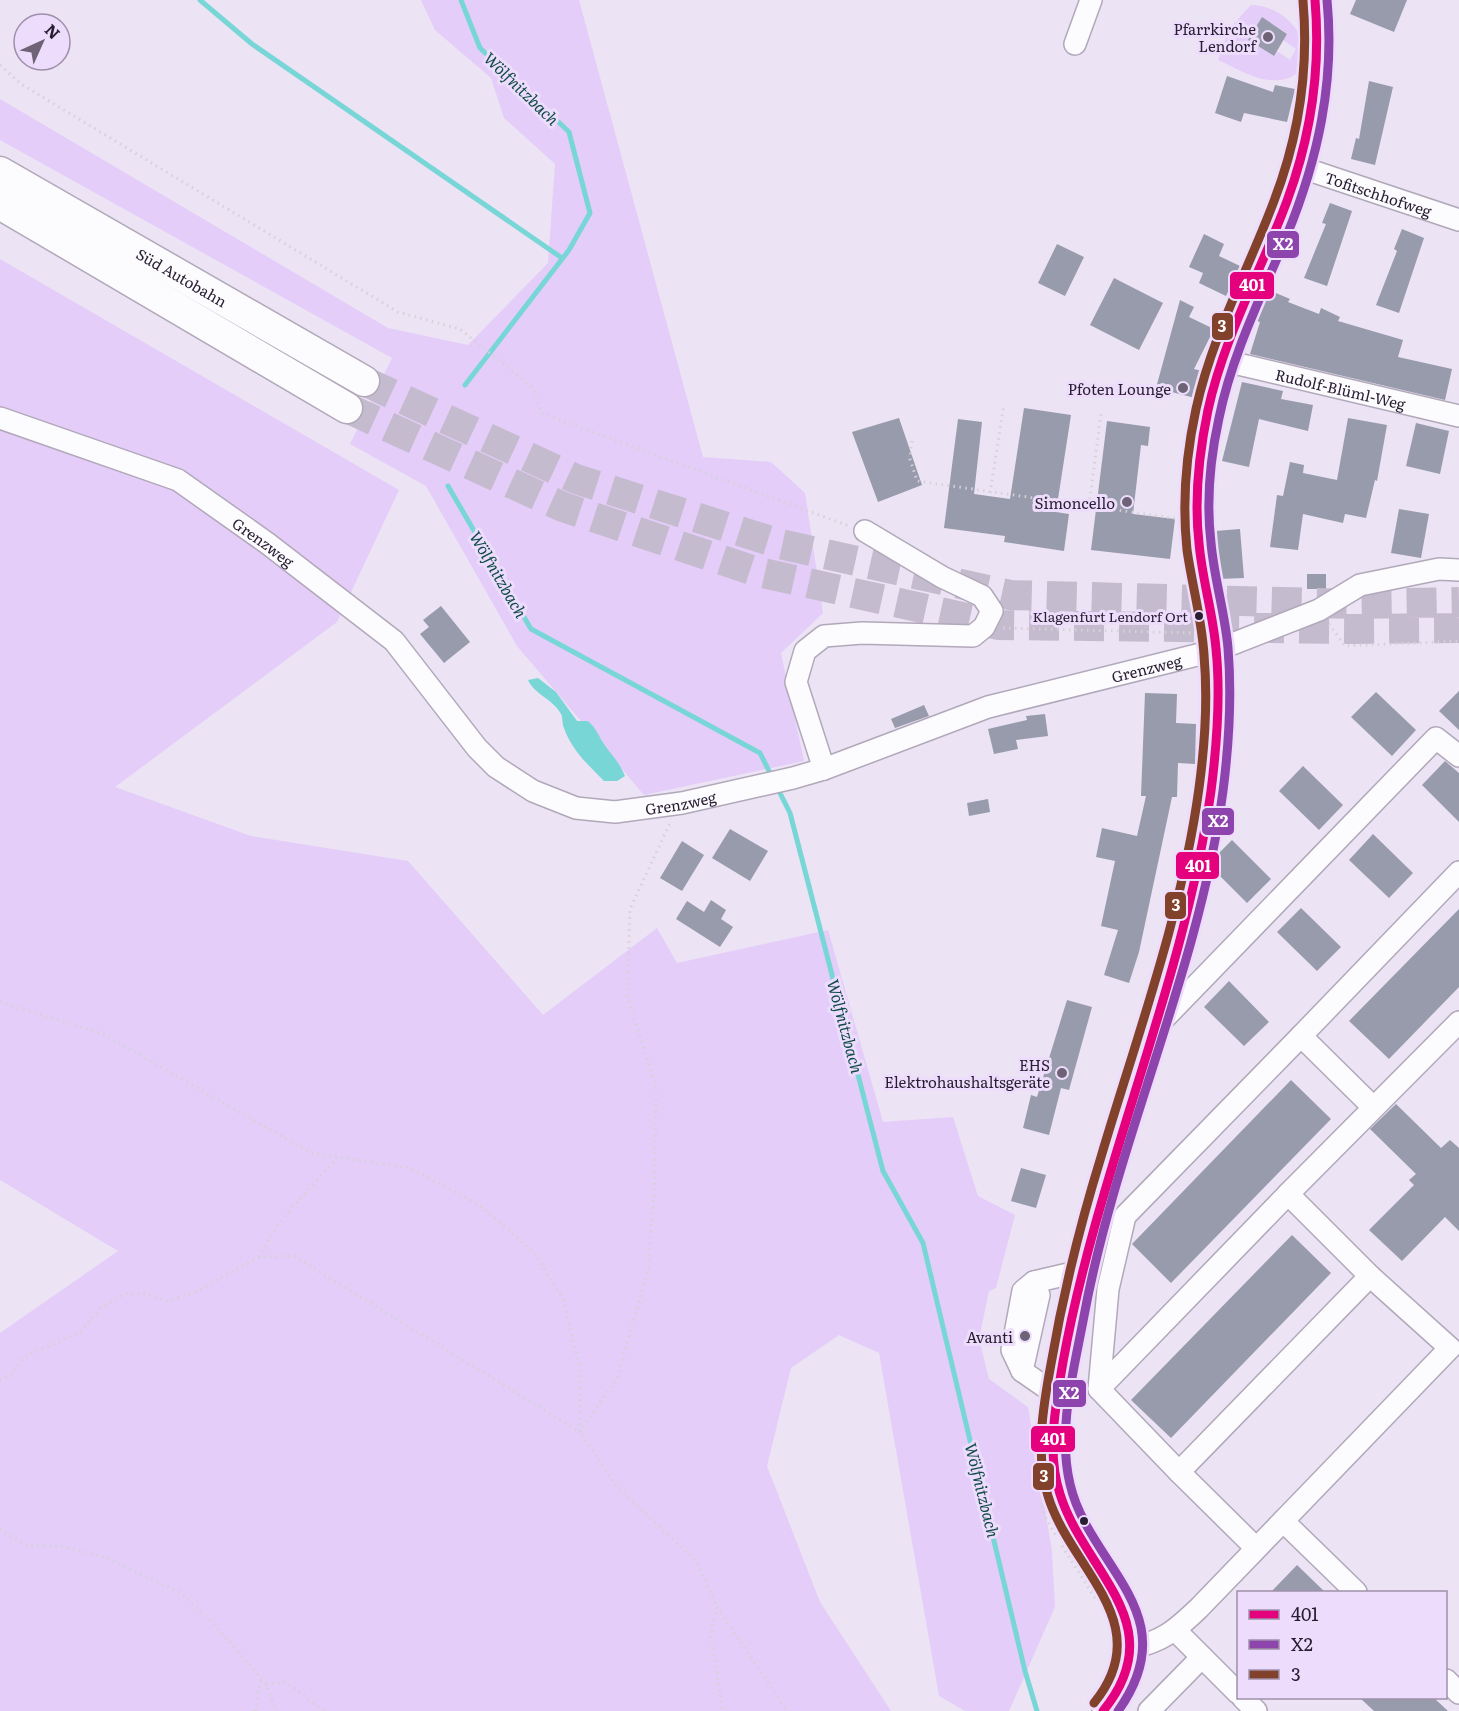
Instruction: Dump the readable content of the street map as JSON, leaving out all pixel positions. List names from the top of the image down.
{
  "streets": {
    "highway": ["Süd Autobahn"],
    "street": ["Tofitschhofweg", "Rudolf-Blüml-Weg", "Grenzweg"]
  },
  "water": ["Wölfnitzbach"],
  "places": [
    "Pfarrkirche Lendorf",
    "Pfoten Lounge",
    "Simoncello",
    "Klagenfurt Lendorf Ort",
    "EHS Elektrohaushaltsgeräte",
    "Avanti"
  ],
  "lines": ["transit line 401", "transit line X2", "transit line 3"],
  "legend": ["401", "X2", "3"],
  "north": "top right"
}
